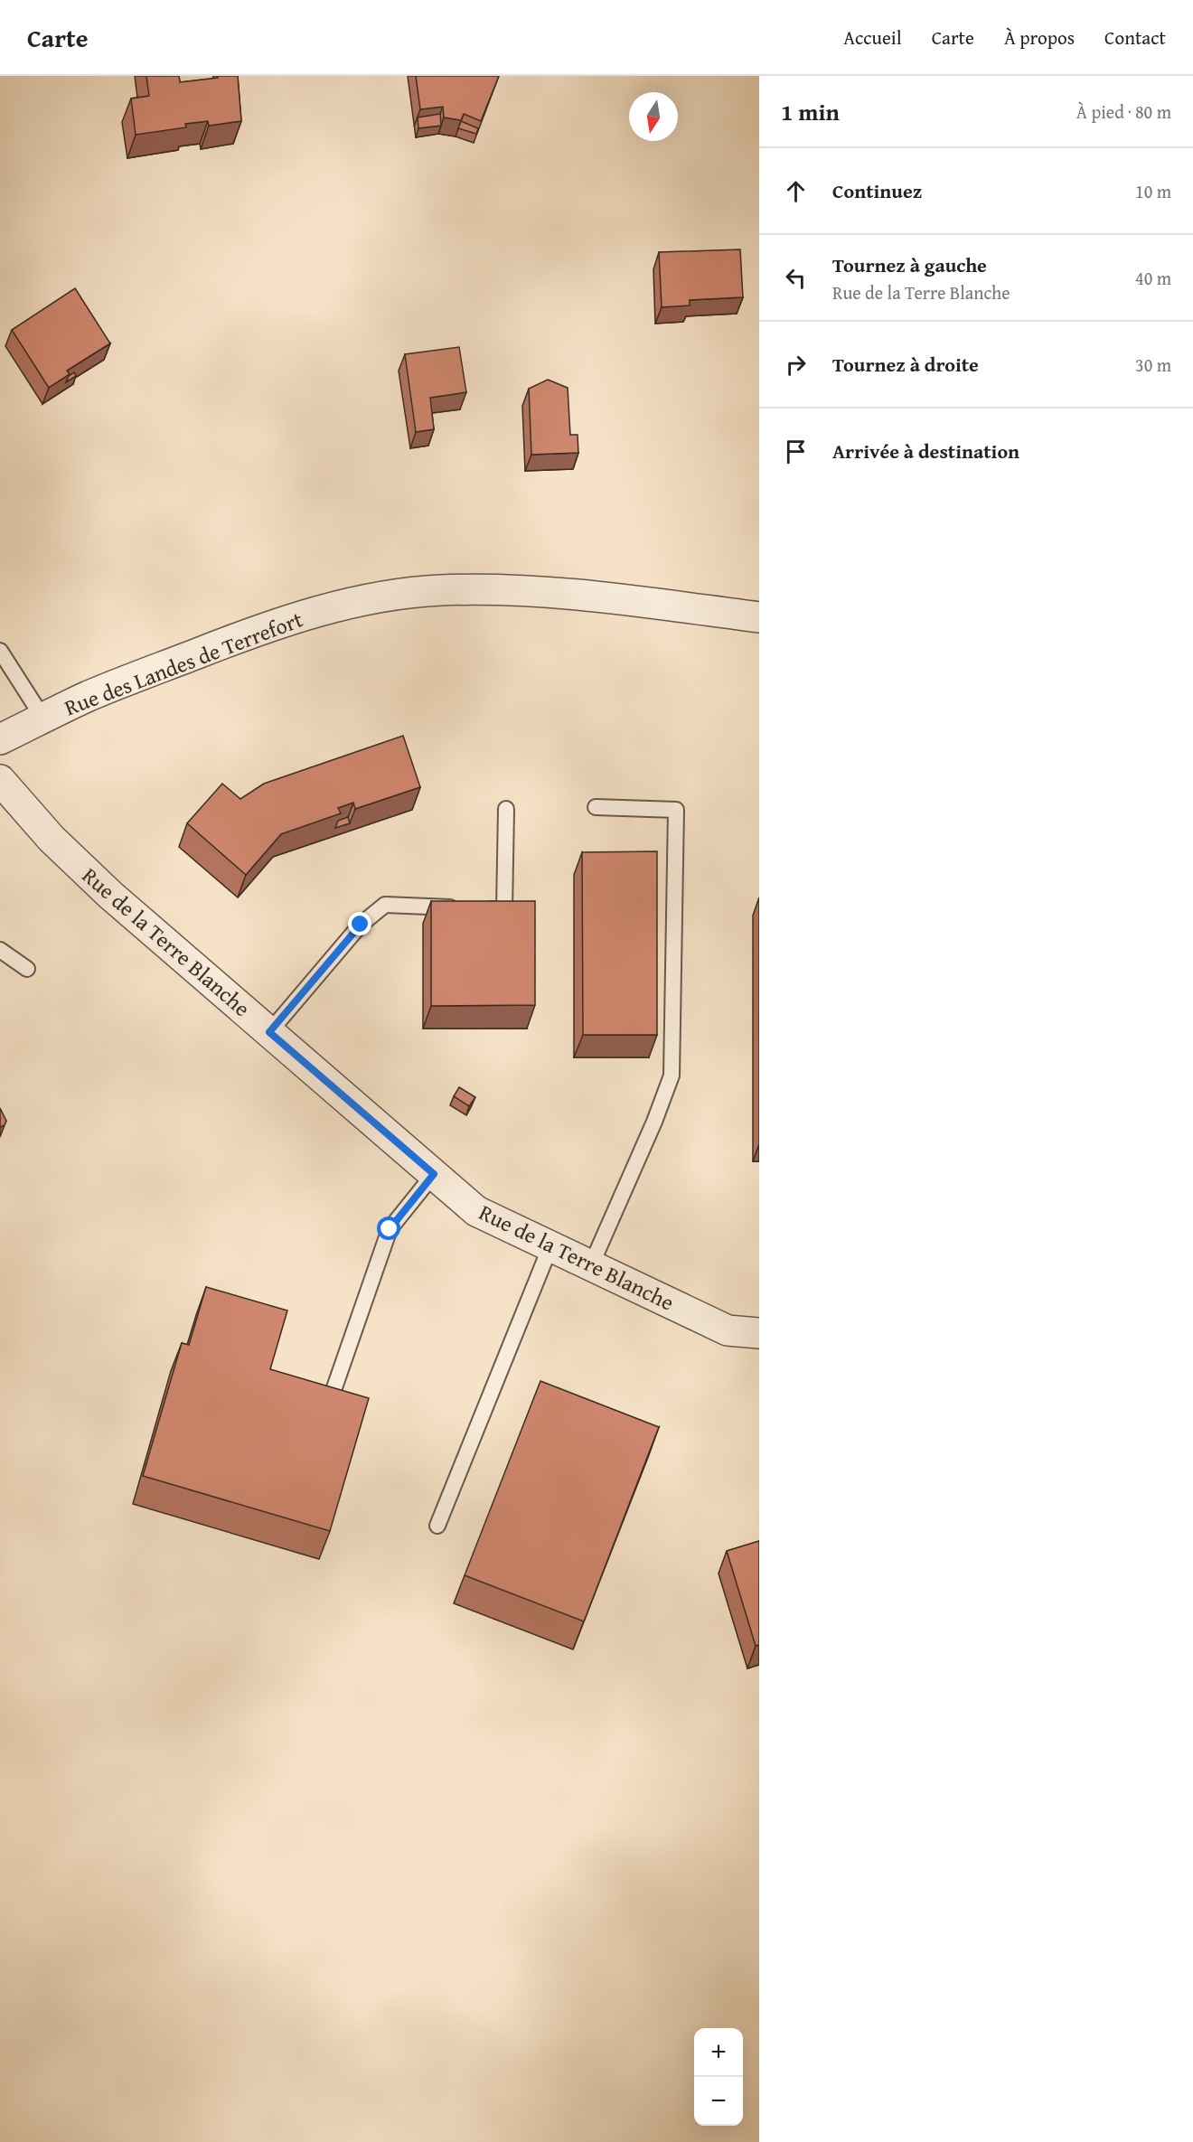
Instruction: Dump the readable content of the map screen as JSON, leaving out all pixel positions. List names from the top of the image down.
{
  "streets": {
    "street": ["Rue des Landes de Terrefort", "Rue de la Terre Blanche"]
  },
  "north": "bottom",
  "page": {
    "header": "Carte",
    "nav": [
      "Accueil",
      "Carte",
      "À propos",
      "Contact"
    ],
    "heading": ["1 min", "À pied · 80 m"],
    "list": [
      ["Continuez", "10 m"],
      ["Tournez à gauche", "Rue de la Terre Blanche", "40 m"],
      ["Tournez à droite", "30 m"],
      "Arrivée à destination"
    ],
    "map_buttons": ["+", "−"]
  }
}
